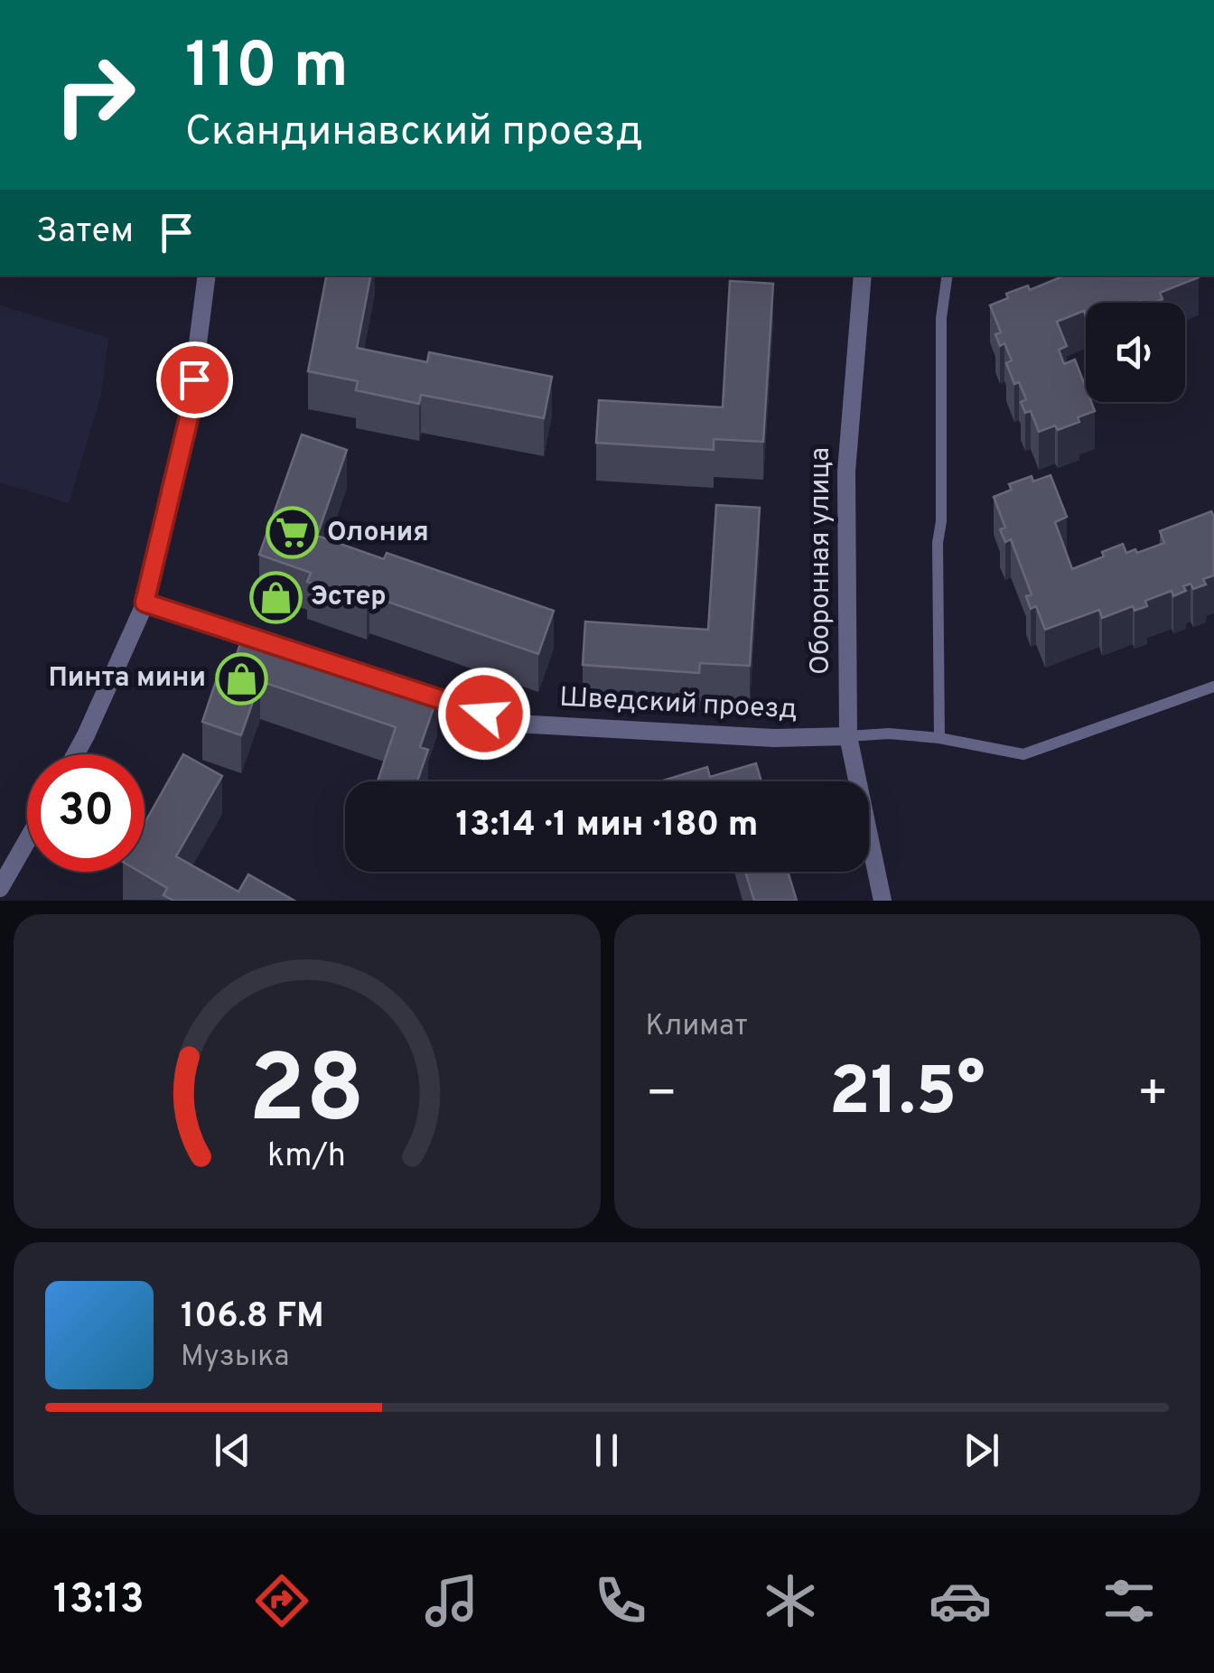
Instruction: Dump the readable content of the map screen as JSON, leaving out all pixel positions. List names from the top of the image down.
{
  "streets": {
    "street": ["Оборонная улица", "Шведский проезд"]
  },
  "crossings": [
    ["Оборонная улица", "Шведский проезд"]
  ],
  "places": {
    "supermarket": ["Олония"],
    "shop": ["Эстер", "Пинта мини"]
  },
  "page": {
    "turn": ["110 m", "Скандинавский проезд"],
    "then": "Затем",
    "limit": "30",
    "trip": "13:14 · 1 мин · 180 m",
    "tile": "Климат",
    "heat": ["−", "21.5°", "+"],
    "song": ["106.8 FM", "Музыка"],
    "tabs": "13:13",
    "gauge": ["28", "km/h"]
  }
}
